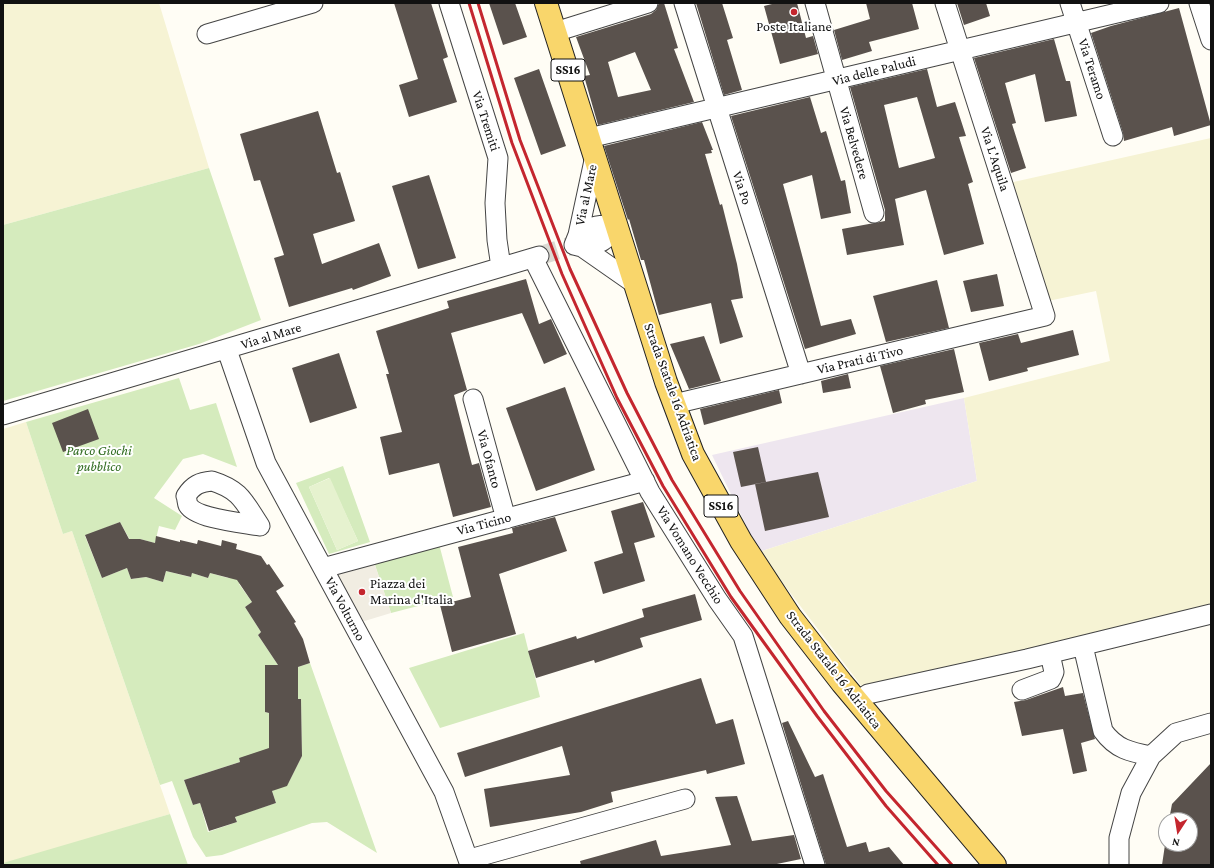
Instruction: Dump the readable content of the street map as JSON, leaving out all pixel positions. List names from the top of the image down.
{
  "streets": {
    "main road": ["SS16", "Strada Statale 16 Adriatica"],
    "street": [
      "Via Teramo",
      "Via delle Paludi",
      "Via Tremiti",
      "Via Belvedere",
      "Via L'Aquila",
      "Via Po",
      "Via al Mare",
      "Via Prati di Tivo",
      "Via Ofanto",
      "Via Ticino",
      "Via Vomano Vecchio",
      "Via Volturno"
    ]
  },
  "crossings": [
    ["Via Teramo", "Via delle Paludi"],
    ["Via delle Paludi", "Via Belvedere"],
    ["Via delle Paludi", "Via L'Aquila"],
    ["Via delle Paludi", "Via Po"],
    ["Via delle Paludi", "Via al Mare"],
    ["Via delle Paludi", "Strada Statale 16 Adriatica"],
    ["Via Tremiti", "Via al Mare"],
    ["Via L'Aquila", "Via Prati di Tivo"],
    ["Via Po", "Via Prati di Tivo"],
    ["Via al Mare", "Strada Statale 16 Adriatica"],
    ["Via al Mare", "Via Vomano Vecchio"],
    ["Via al Mare", "Via Volturno"],
    ["Via Prati di Tivo", "Strada Statale 16 Adriatica"],
    ["Via Ofanto", "Via Ticino"],
    ["Via Ticino", "Via Vomano Vecchio"],
    ["Via Ticino", "Via Volturno"]
  ],
  "parks": ["Parco Giochi pubblico"],
  "places": ["Poste Italiane", "Piazza dei Marina d'Italia"],
  "north": "bottom"
}
